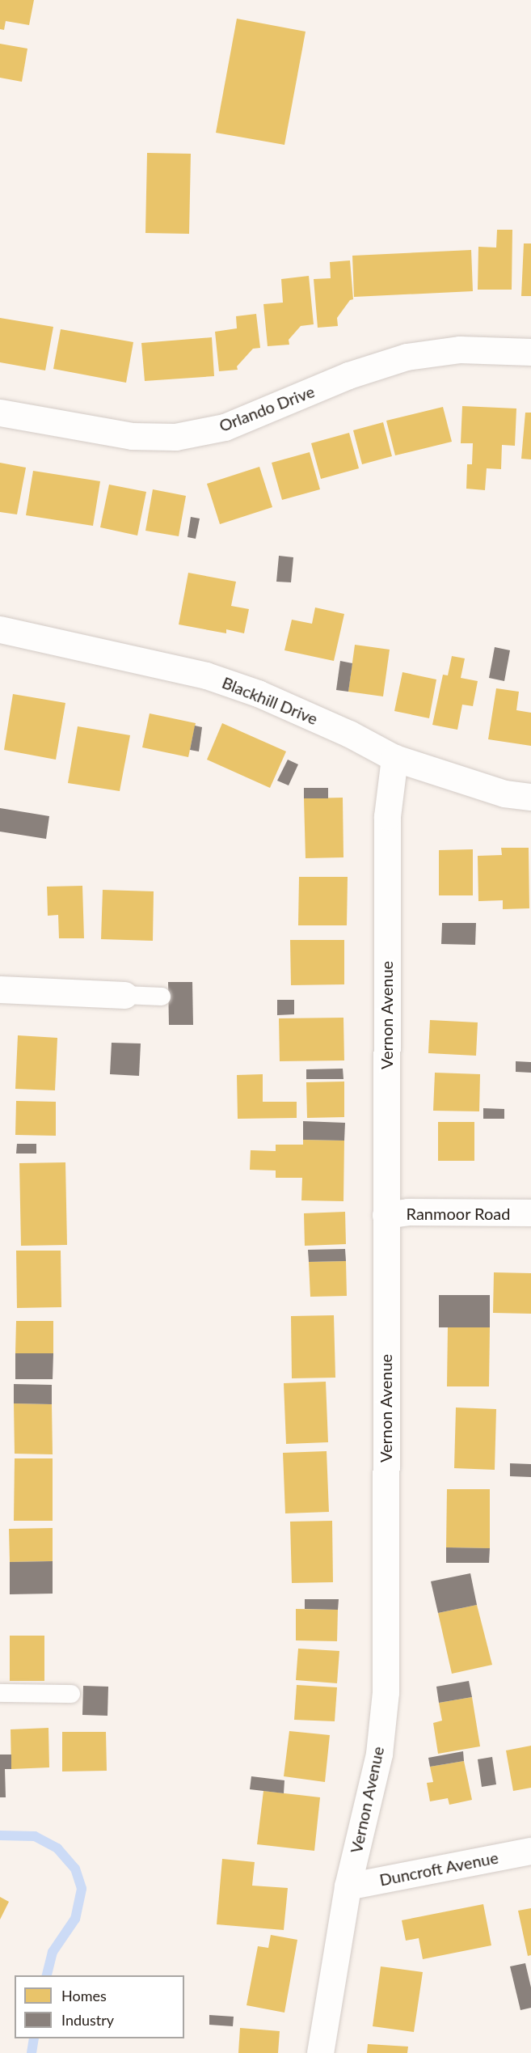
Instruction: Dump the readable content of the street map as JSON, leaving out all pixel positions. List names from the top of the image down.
{
  "streets": {
    "street": [
      "Orlando Drive",
      "Blackhill Drive",
      "Vernon Avenue",
      "Ranmoor Road",
      "Duncroft Avenue"
    ]
  },
  "crossings": [
    ["Blackhill Drive", "Vernon Avenue"],
    ["Vernon Avenue", "Ranmoor Road"],
    ["Vernon Avenue", "Duncroft Avenue"]
  ],
  "legend": ["Homes", "Industry"]
}
